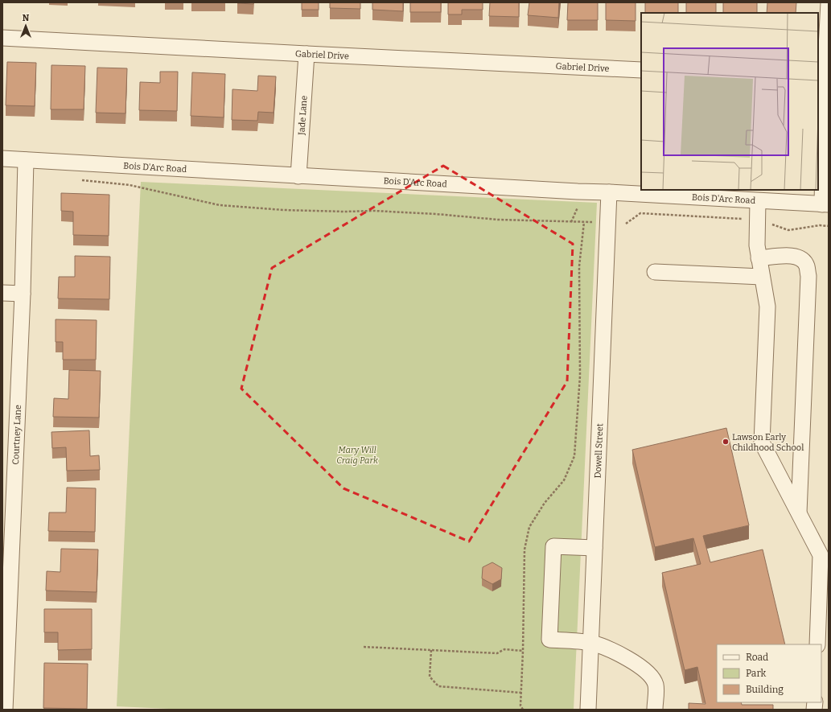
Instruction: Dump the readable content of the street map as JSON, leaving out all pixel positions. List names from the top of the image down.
{
  "streets": {
    "street": [
      "Gabriel Drive",
      "Jade Lane",
      "Bois D'Arc Road",
      "Courtney Lane",
      "Dowell Street"
    ]
  },
  "crossings": [
    ["Gabriel Drive", "Jade Lane"],
    ["Jade Lane", "Bois D'Arc Road"],
    ["Bois D'Arc Road", "Courtney Lane"],
    ["Bois D'Arc Road", "Dowell Street"]
  ],
  "parks": ["Mary Will Craig Park"],
  "places": ["Lawson Early Childhood School"],
  "legend": ["Road", "Park", "Building"],
  "north": "top"
}
